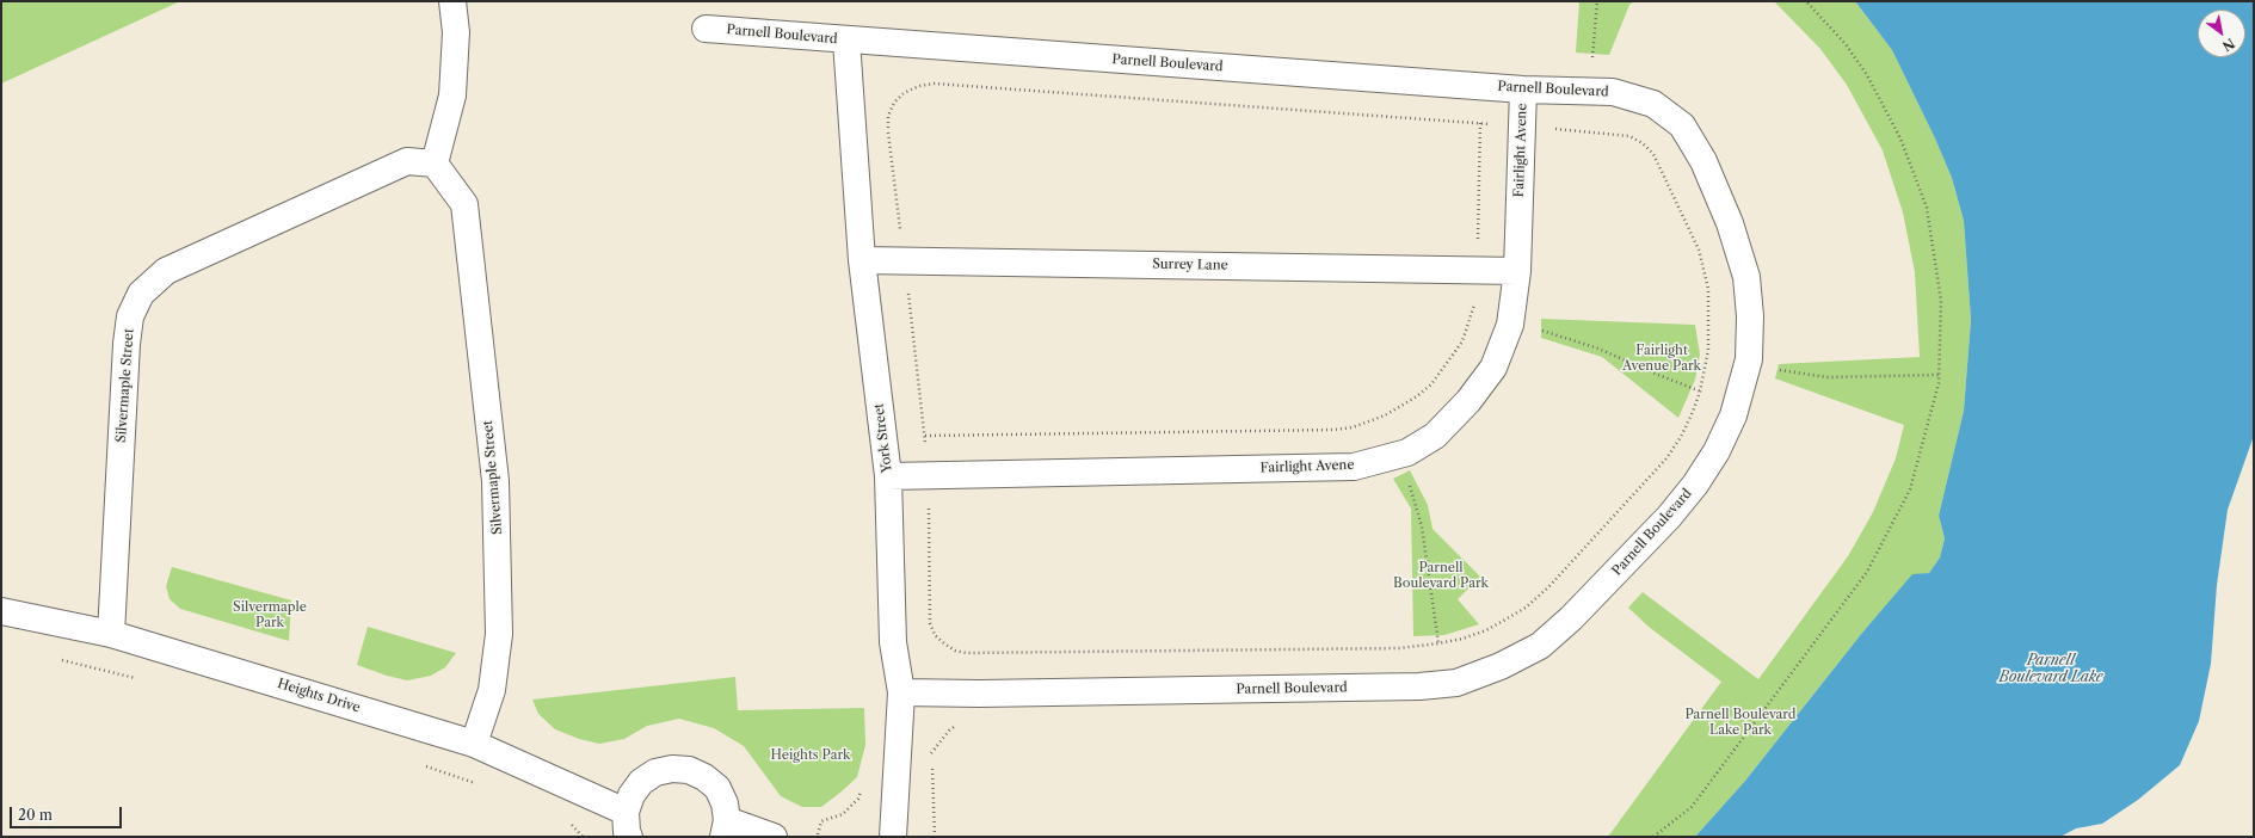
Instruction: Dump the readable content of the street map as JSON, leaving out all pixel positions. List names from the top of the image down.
{
  "streets": {
    "street": [
      "Parnell Boulevard",
      "Fairlight Avene",
      "Surrey Lane",
      "Silvermaple Street",
      "York Street",
      "Heights Drive"
    ]
  },
  "crossings": [
    ["Parnell Boulevard", "Fairlight Avene"],
    ["Parnell Boulevard", "York Street"],
    ["Fairlight Avene", "Surrey Lane"],
    ["Fairlight Avene", "York Street"],
    ["Surrey Lane", "York Street"],
    ["Silvermaple Street", "Heights Drive"]
  ],
  "water": ["Parnell Boulevard Lake"],
  "parks": [
    "Fairlight Avenue Park",
    "Parnell Boulevard Park",
    "Silvermaple Park",
    "Parnell Boulevard Lake Park",
    "Heights Park"
  ],
  "scale_bar": "20 m",
  "north": "bottom right"
}
